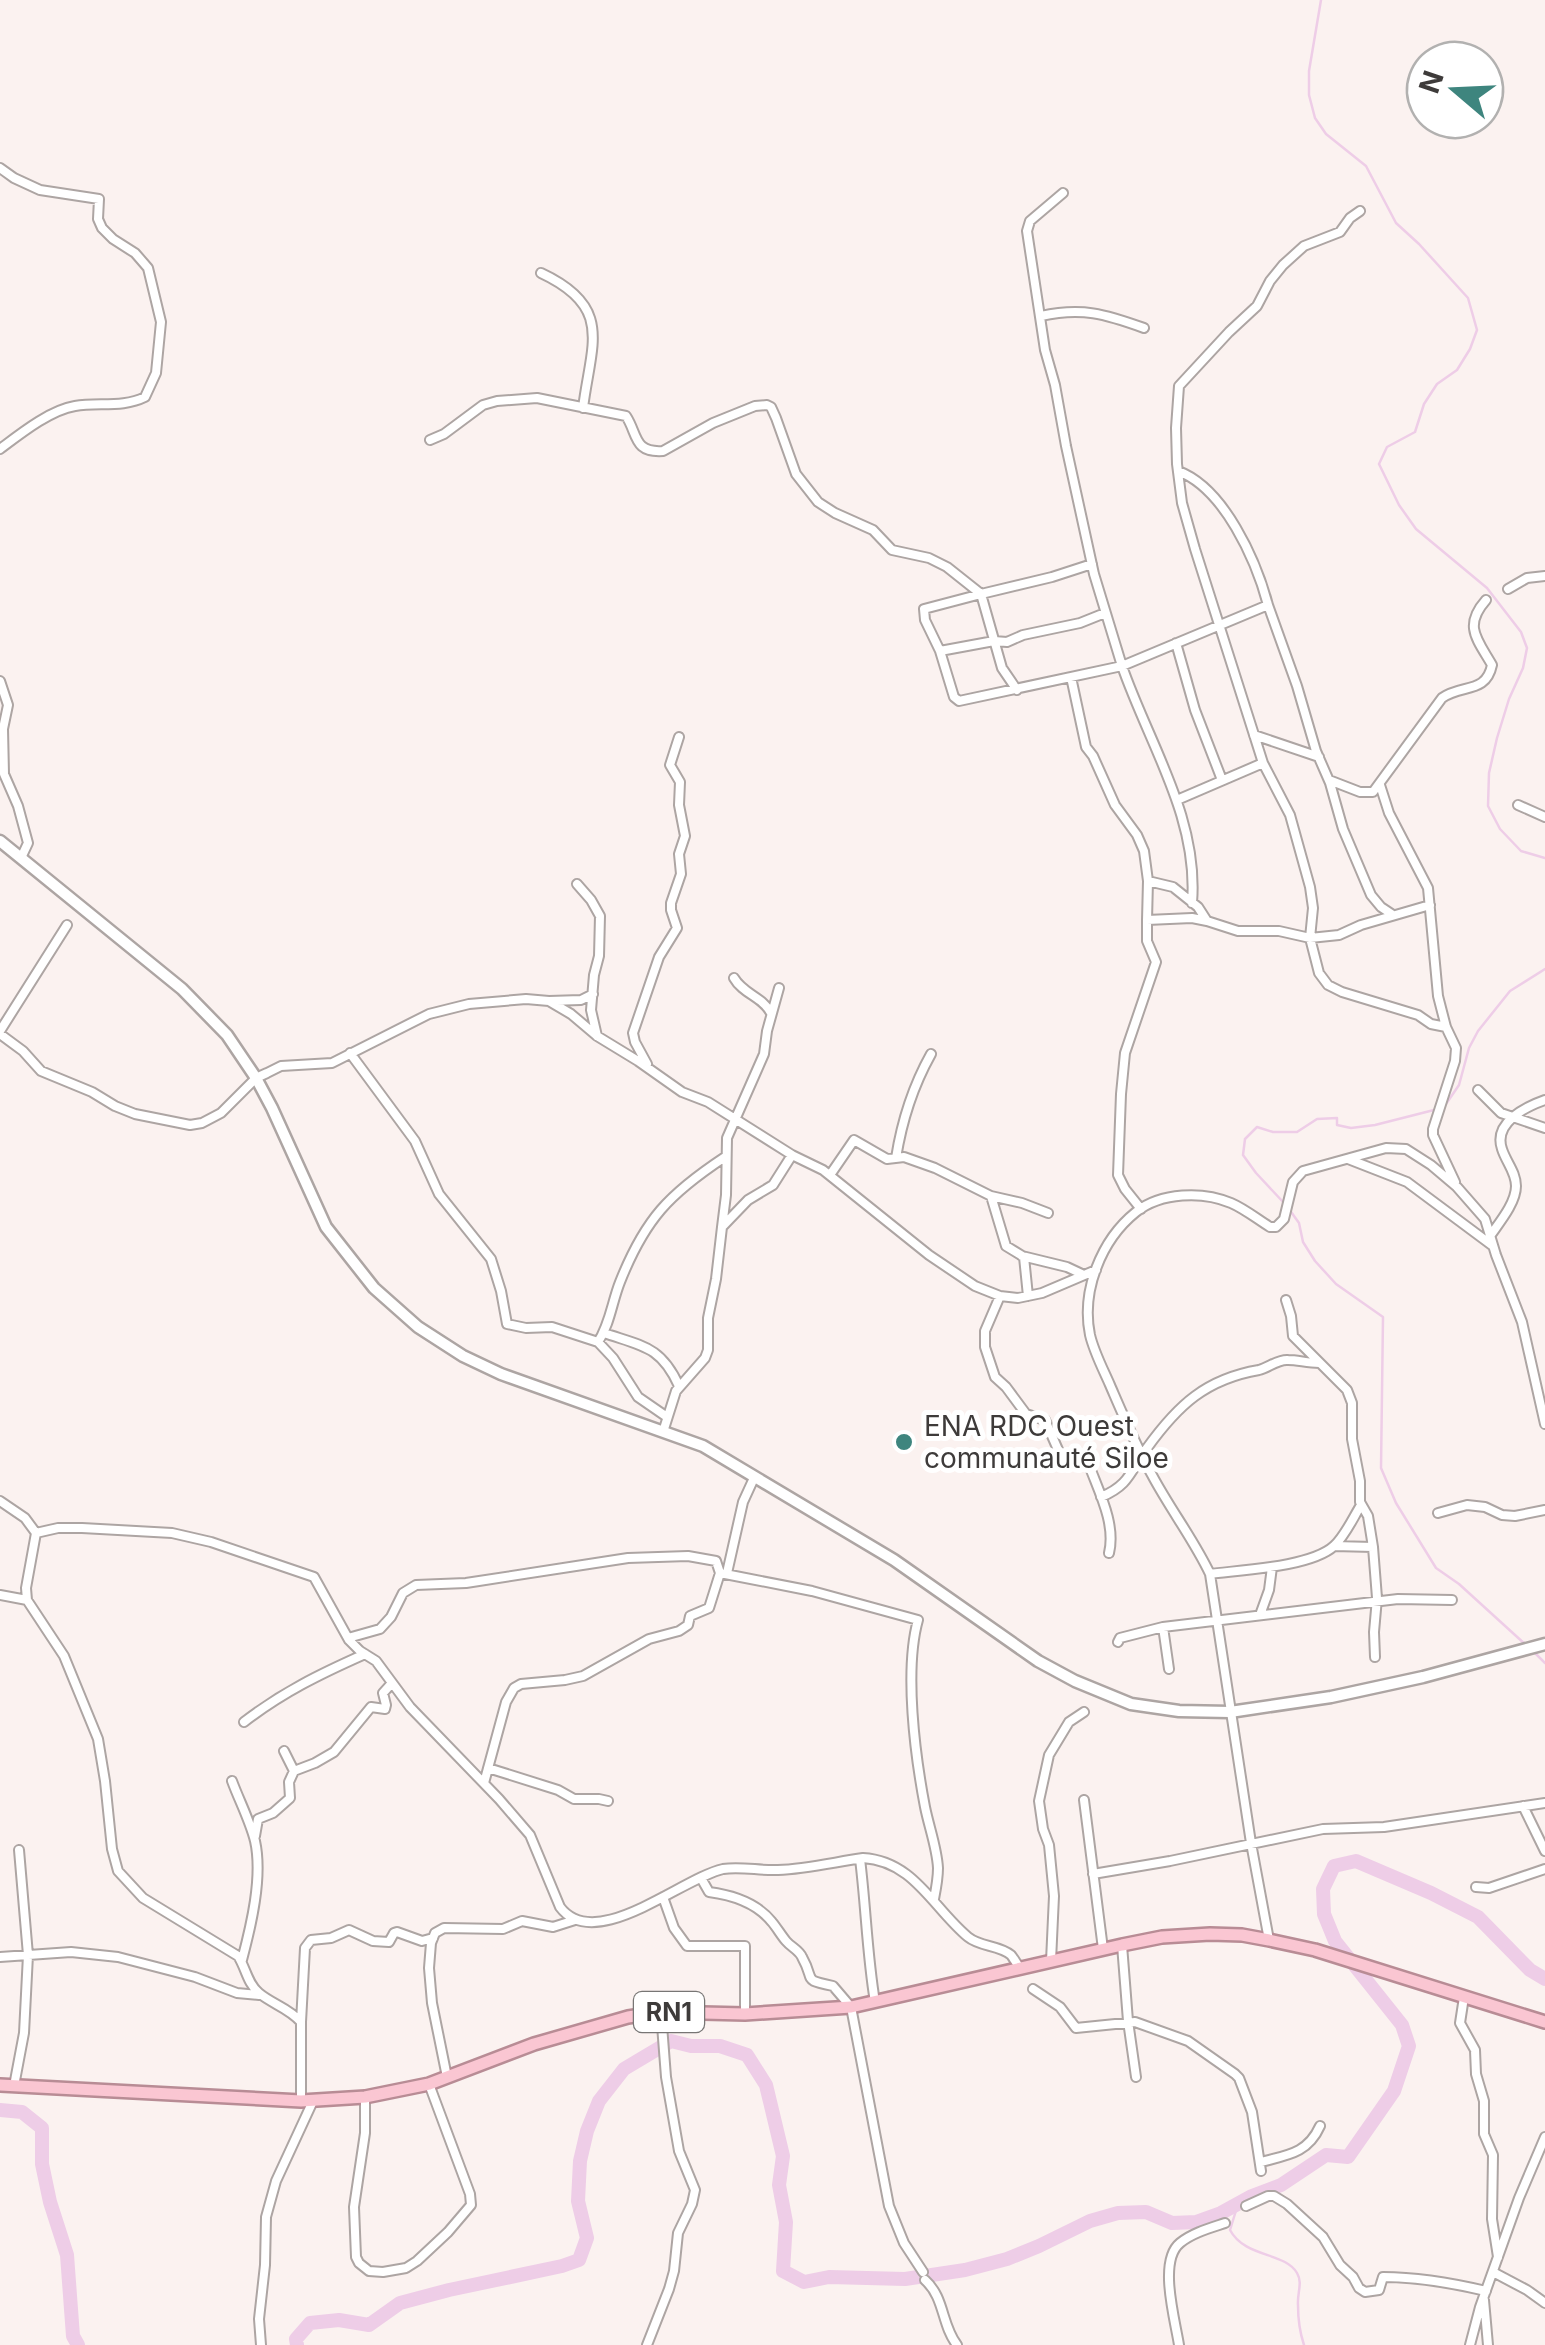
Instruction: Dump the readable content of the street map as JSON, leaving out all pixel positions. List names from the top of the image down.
{
  "streets": {
    "highway": ["RN1"]
  },
  "places": ["ENA RDC Ouest communauté Siloe"],
  "north": "left"
}
